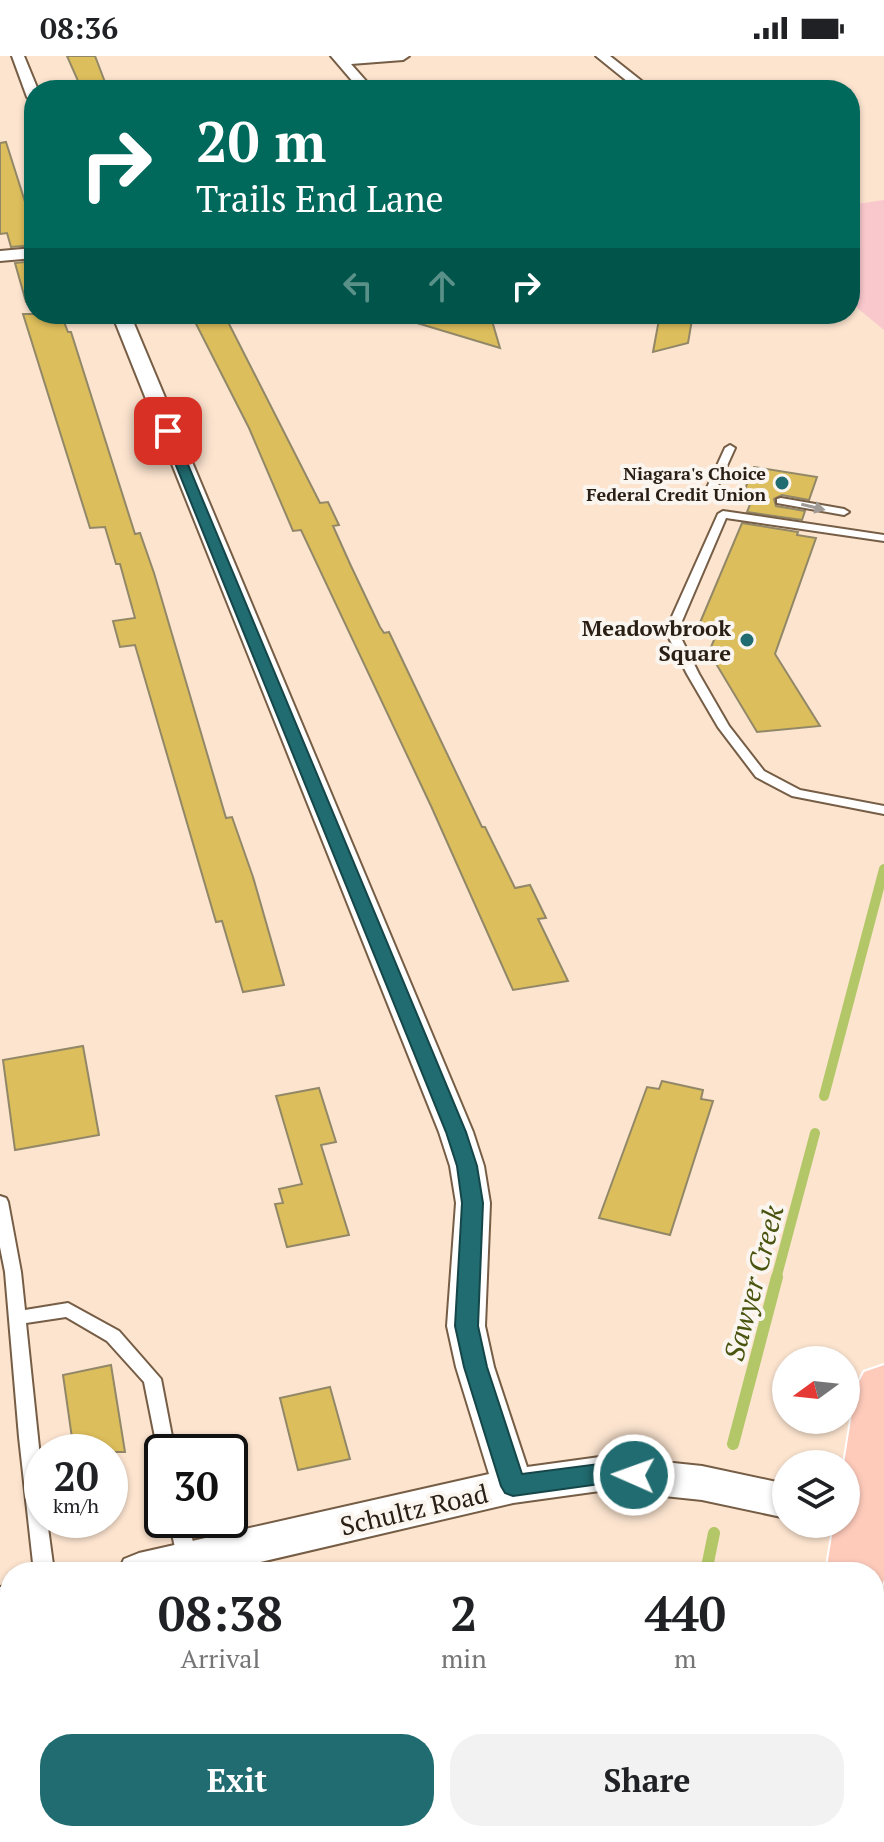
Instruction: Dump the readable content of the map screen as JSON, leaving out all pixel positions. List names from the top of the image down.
{
  "streets": {
    "street": ["Schultz Road"]
  },
  "water": ["Sawyer Creek"],
  "places": ["Niagara's Choice Federal Credit Union", "Meadowbrook Square"],
  "north": "left",
  "page": {
    "status": "08:36",
    "turn": ["20 m", "Trails End Lane"],
    "speed": "20 km/h",
    "limit": "30",
    "eta": [
      "08:38",
      "Arrival",
      "2",
      "min",
      "440",
      "m"
    ],
    "buttons": ["Exit", "Share"]
  }
}
